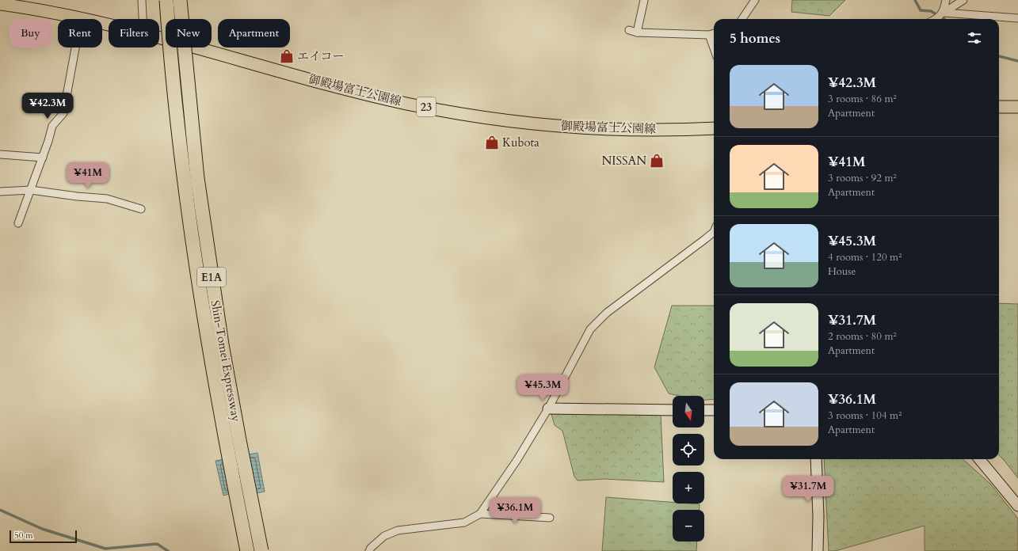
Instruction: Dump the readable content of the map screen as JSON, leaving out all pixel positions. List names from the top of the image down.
{
  "streets": {
    "highway": ["E1A", "Shin-Tomei Expressway"],
    "main road": ["御殿場富士公園線", "23"]
  },
  "places": {
    "shop": ["エイコー", "Kubota", "NISSAN"]
  },
  "scale_bar": "50 m",
  "north": "bottom",
  "page": {
    "chip": [
      "Buy",
      "Rent",
      "Filters",
      "New",
      "Apartment"
    ],
    "heading": "5 homes",
    "list": [
      {
        "name": "¥42.3M",
        "note": "3 rooms · 86 m² · Apartment"
      },
      {
        "name": "¥41M",
        "note": "3 rooms · 92 m² · Apartment"
      },
      {
        "name": "¥45.3M",
        "note": "4 rooms · 120 m² · House"
      },
      {
        "name": "¥31.7M",
        "note": "2 rooms · 80 m² · Apartment"
      },
      {
        "name": "¥36.1M",
        "note": "3 rooms · 104 m² · Apartment"
      }
    ],
    "price": [
      "¥42.3M",
      "¥41M",
      "¥45.3M",
      "¥31.7M",
      "¥36.1M"
    ],
    "map_buttons": ["+", "−"],
    "scale": "50 m"
  }
}
